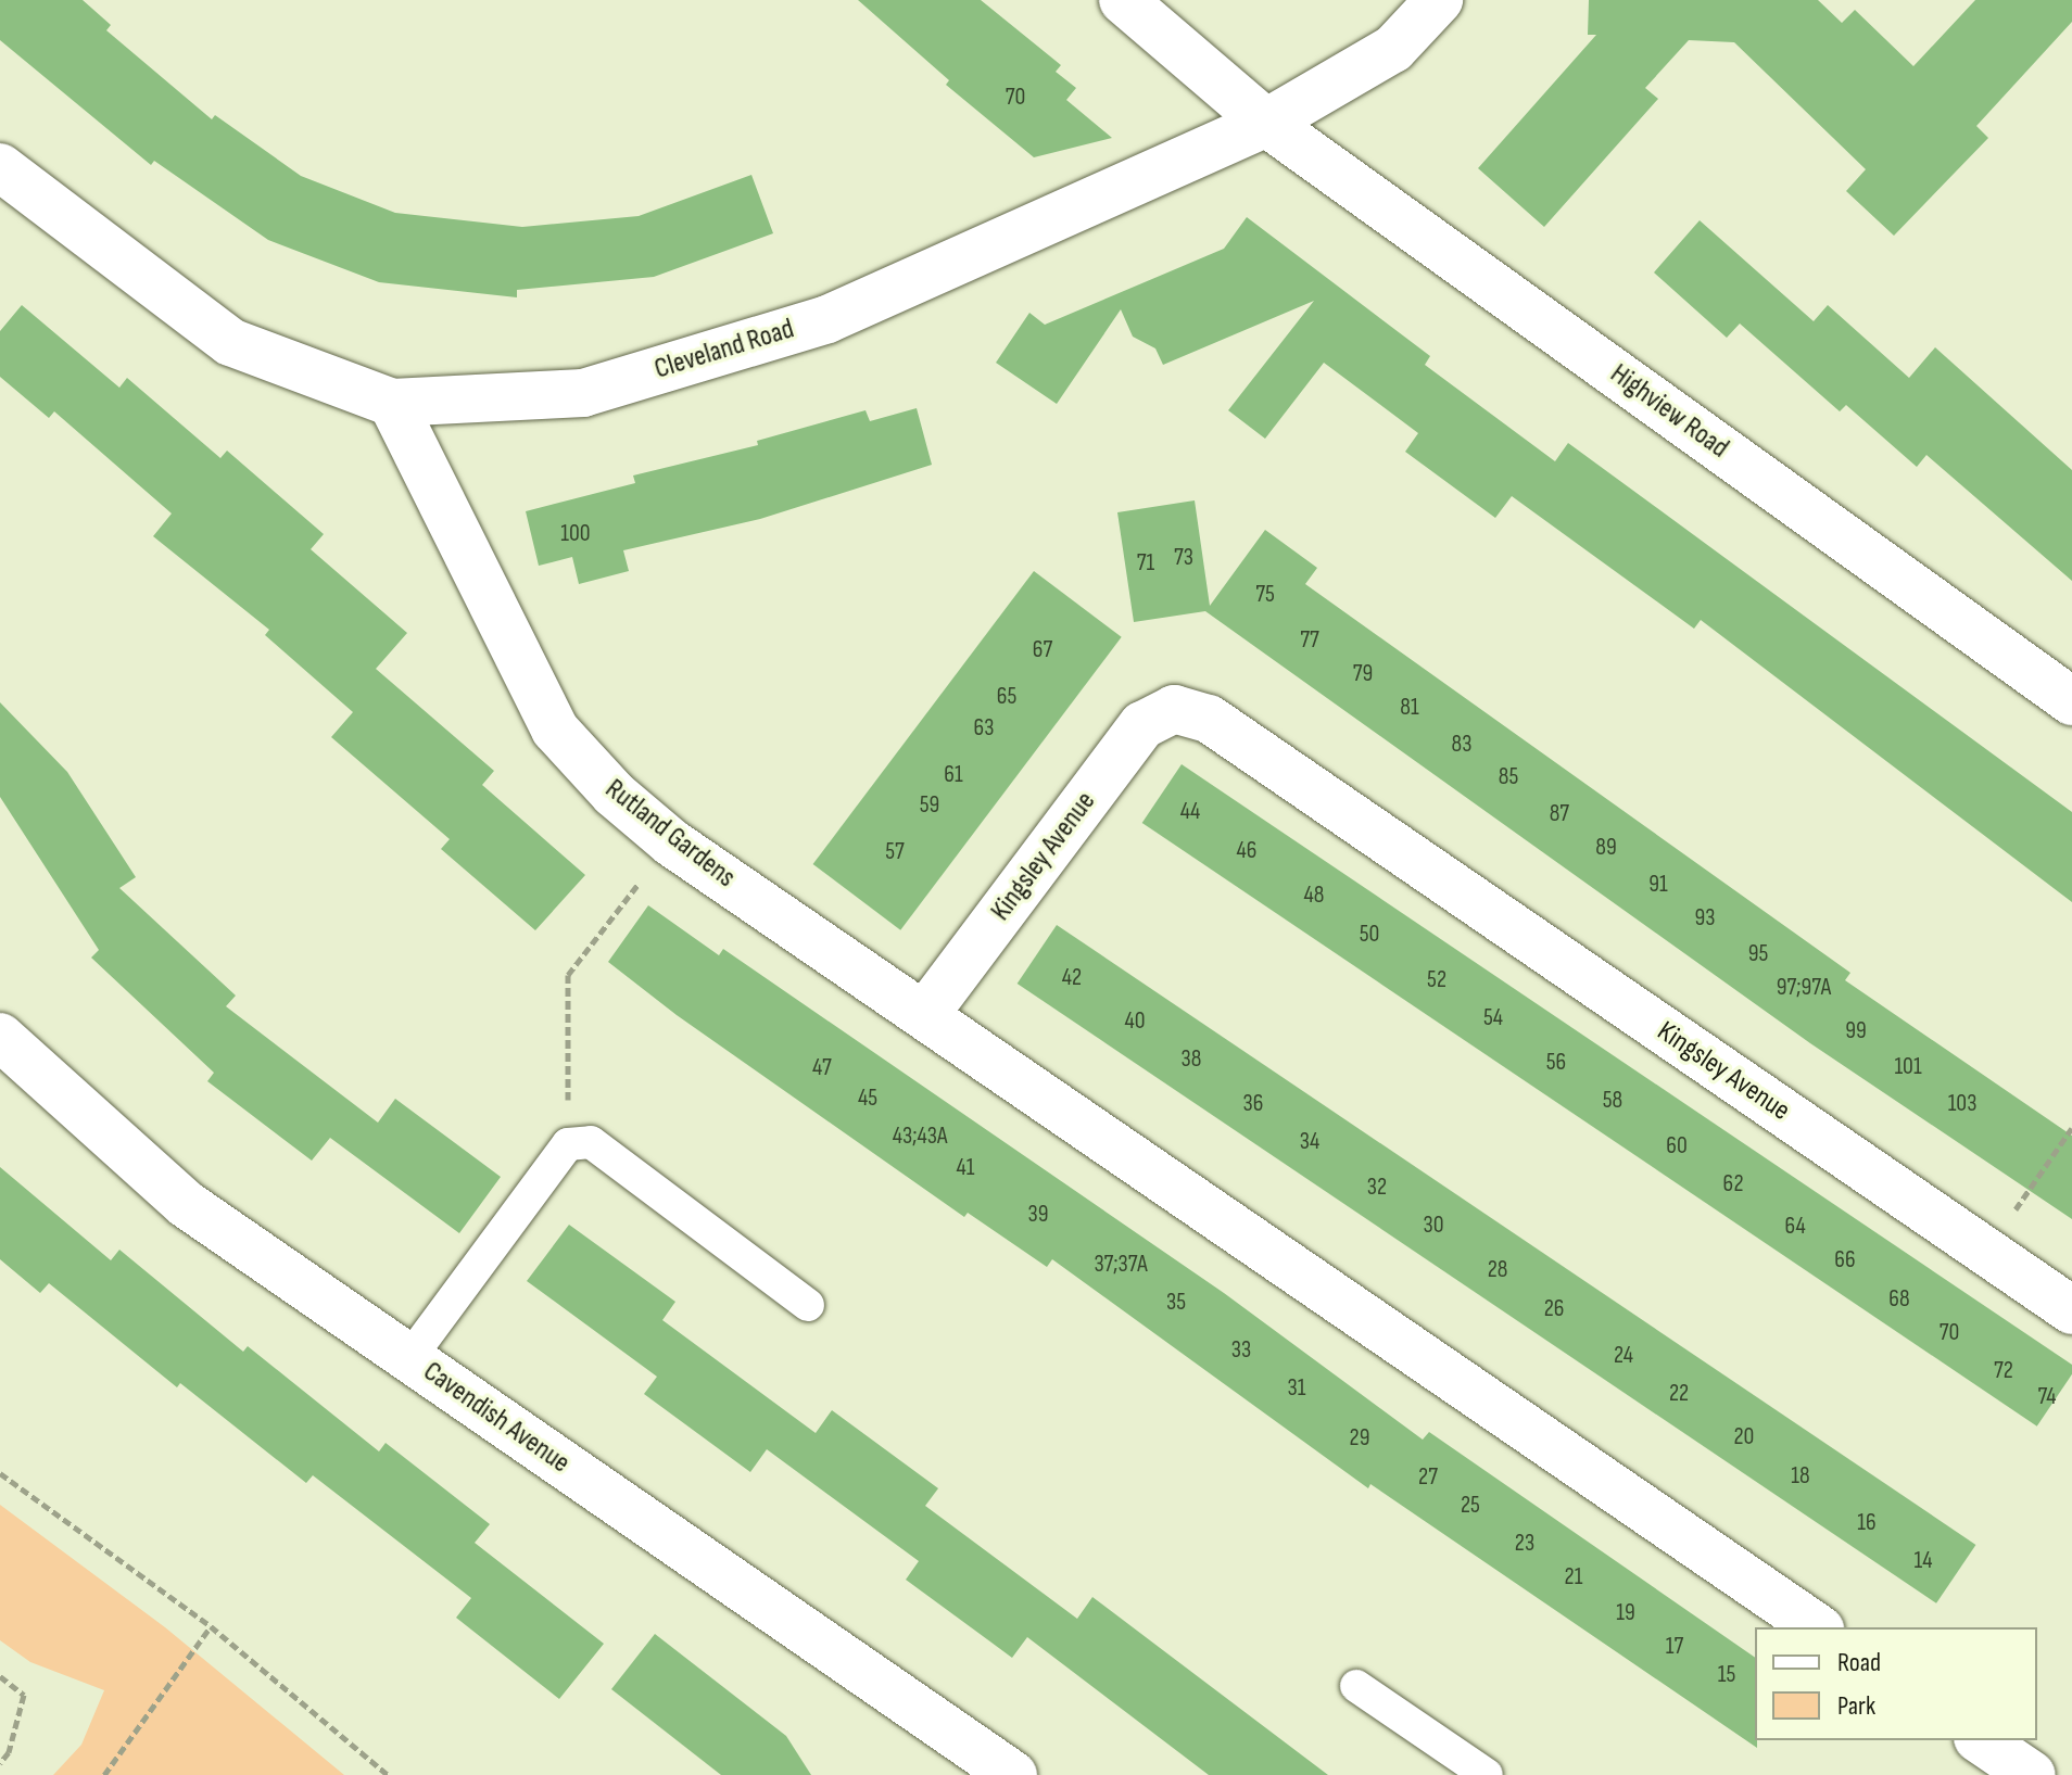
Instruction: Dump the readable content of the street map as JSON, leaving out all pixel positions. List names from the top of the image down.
{
  "streets": {
    "street": [
      "Cleveland Road",
      "Highview Road",
      "Rutland Gardens",
      "Kingsley Avenue",
      "Cavendish Avenue"
    ]
  },
  "crossings": [
    ["Cleveland Road", "Highview Road"],
    ["Cleveland Road", "Rutland Gardens"],
    ["Rutland Gardens", "Kingsley Avenue"]
  ],
  "house_numbers": [
    "70",
    "100",
    "73",
    "71",
    "75",
    "77",
    "67",
    "79",
    "65",
    "81",
    "63",
    "83",
    "61",
    "85",
    "59",
    "44",
    "87",
    "89",
    "46",
    "57",
    "91",
    "48",
    "93",
    "50",
    "95",
    "42",
    "52",
    "97;97A",
    "54",
    "40",
    "99",
    "38",
    "56",
    "101",
    "47",
    "45",
    "58",
    "36",
    "103",
    "43;43A",
    "34",
    "60",
    "41",
    "62",
    "32",
    "39",
    "30",
    "64",
    "66",
    "37;37A",
    "28",
    "68",
    "35",
    "26",
    "70",
    "33",
    "24",
    "72",
    "31",
    "22",
    "74",
    "20",
    "29",
    "18",
    "27",
    "25",
    "16",
    "23",
    "14",
    "21",
    "19",
    "17",
    "15"
  ],
  "legend": ["Road", "Park"]
}
